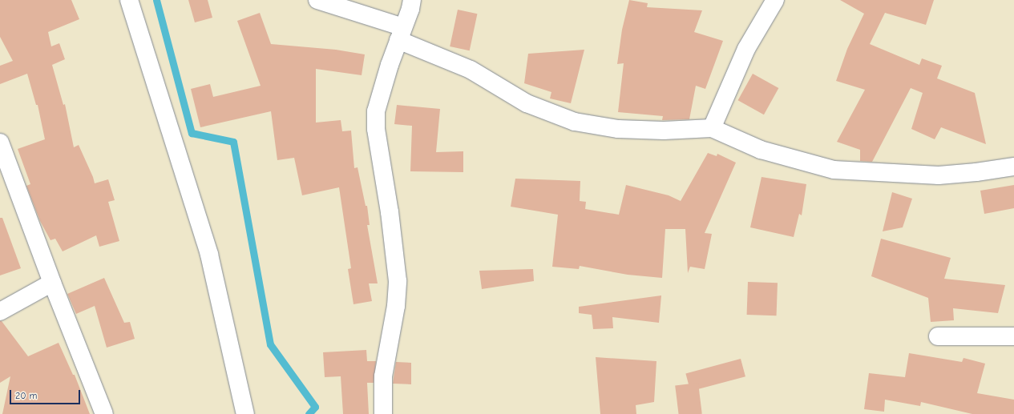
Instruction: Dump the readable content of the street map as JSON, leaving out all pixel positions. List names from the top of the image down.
{
  "scale_bar": "20 m"
}
